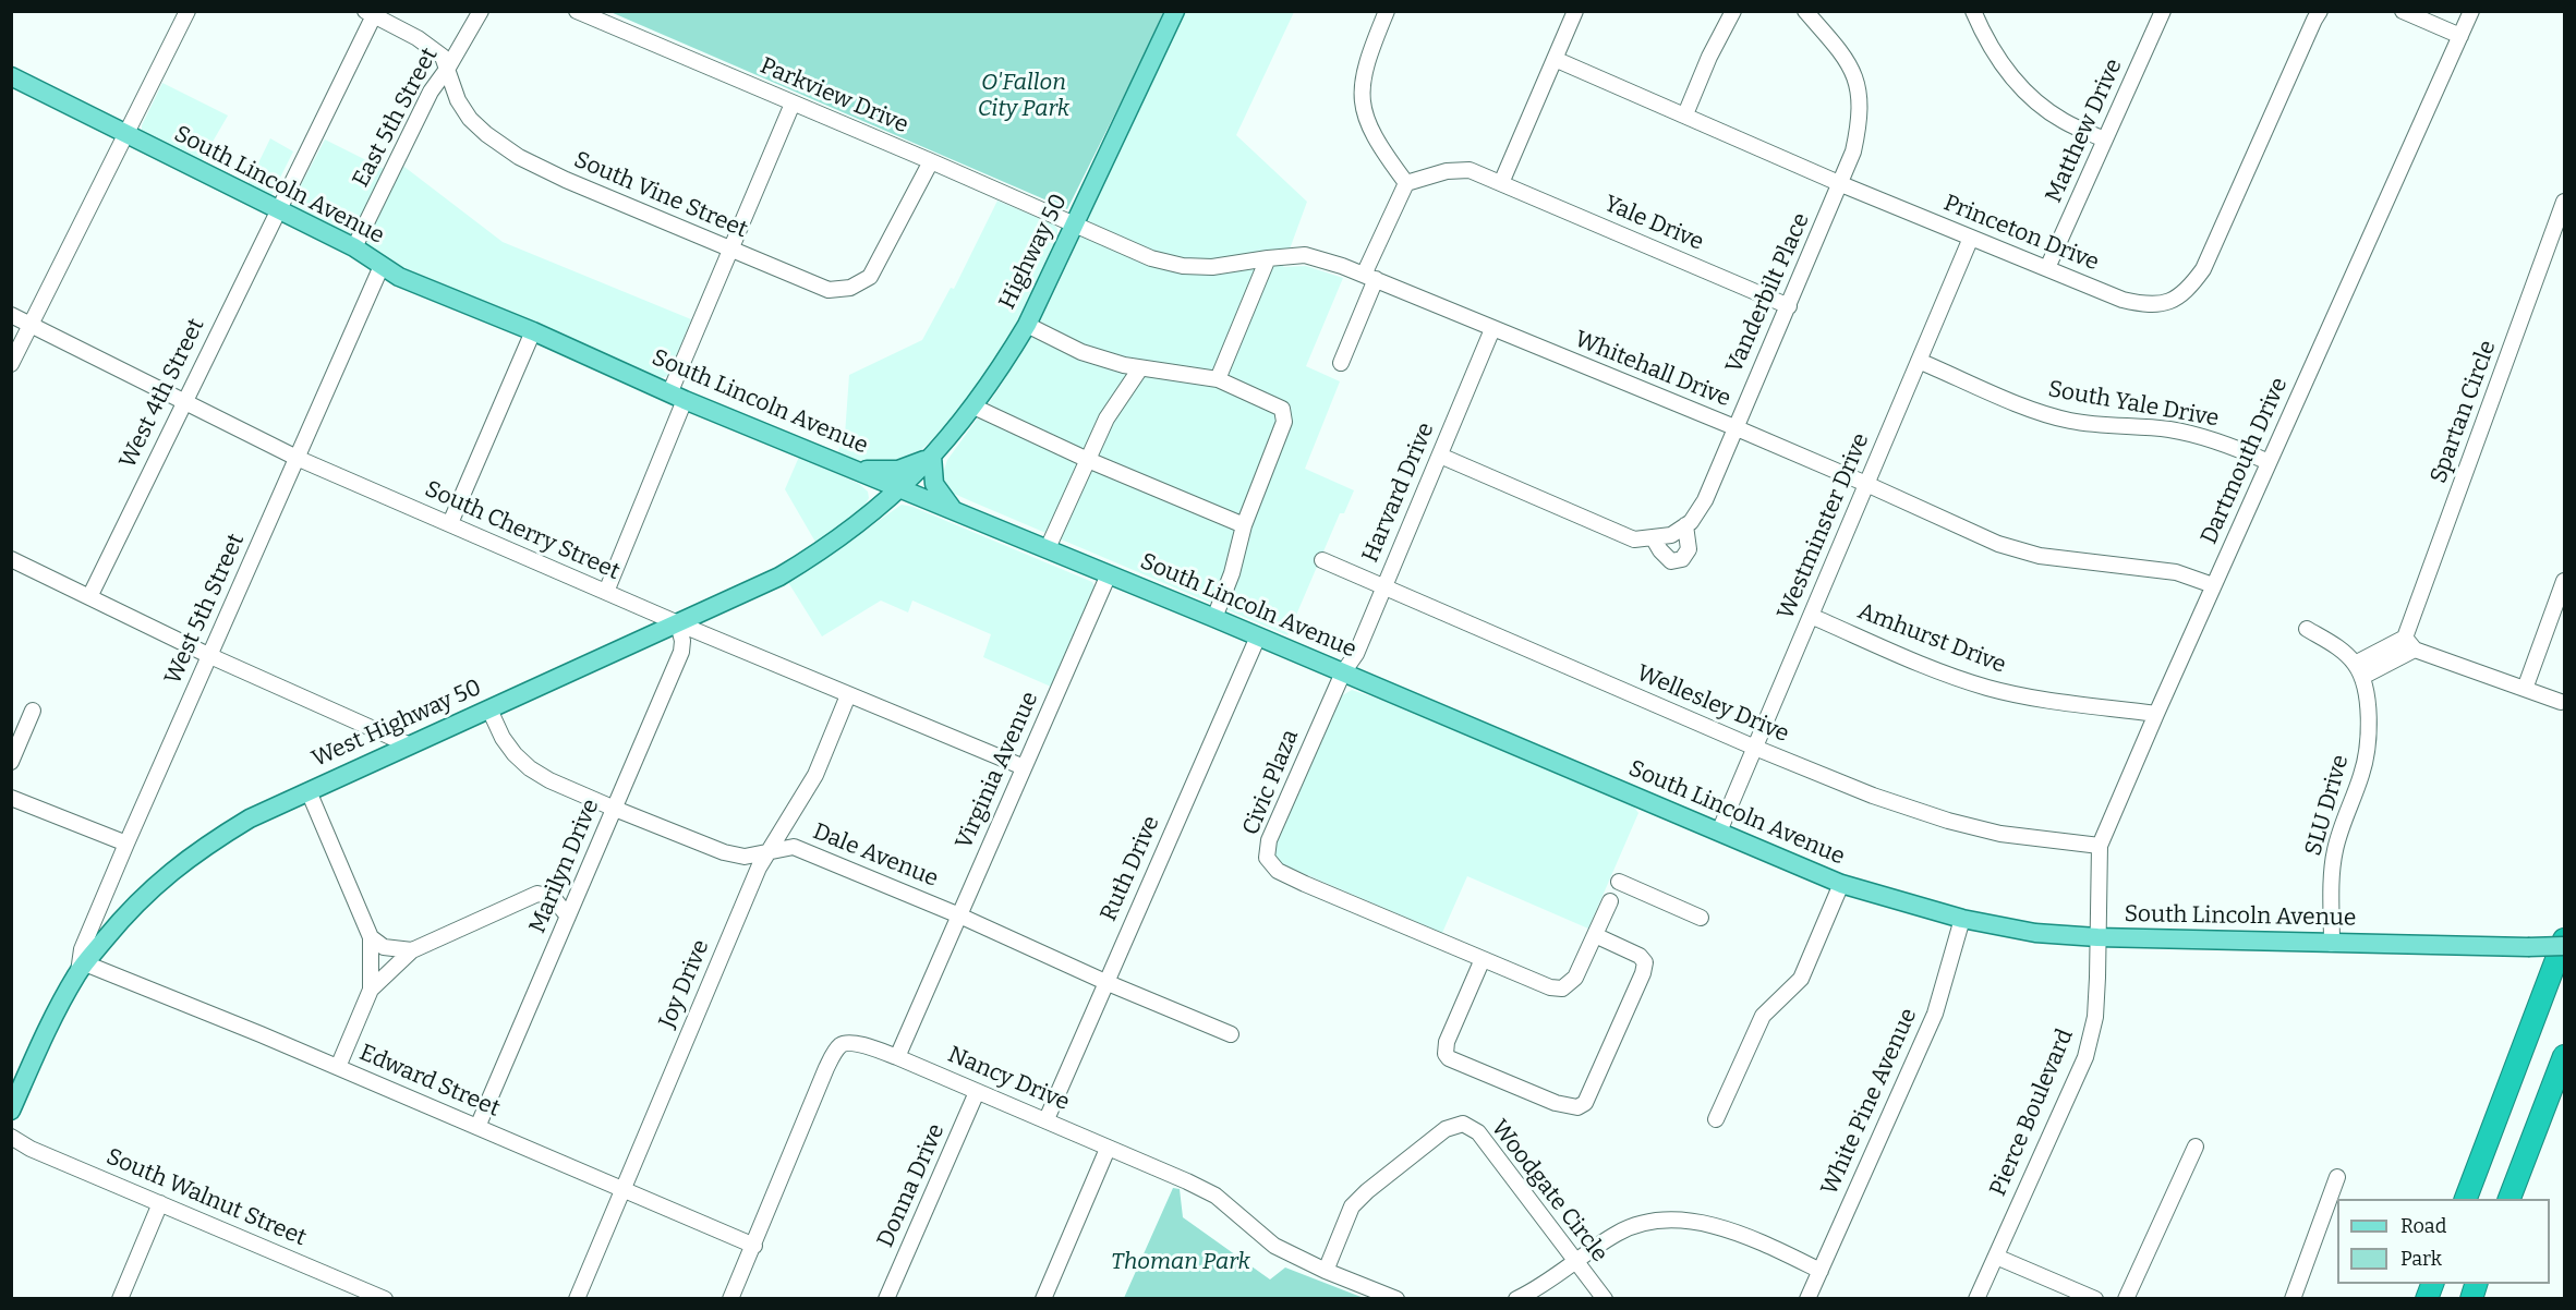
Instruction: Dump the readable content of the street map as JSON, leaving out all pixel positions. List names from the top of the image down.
{
  "streets": {
    "main road": ["South Lincoln Avenue", "Highway 50", "West Highway 50"],
    "street": [
      "Parkview Drive",
      "East 5th Street",
      "Matthew Drive",
      "South Vine Street",
      "Yale Drive",
      "Princeton Drive",
      "Vanderbilt Place",
      "Whitehall Drive",
      "West 4th Street",
      "South Yale Drive",
      "Spartan Circle",
      "Dartmouth Drive",
      "Harvard Drive",
      "Westminster Drive",
      "South Cherry Street",
      "West 5th Street",
      "Amhurst Drive",
      "Wellesley Drive",
      "Virginia Avenue",
      "Civic Plaza",
      "SLU Drive",
      "Dale Avenue",
      "Marilyn Drive",
      "Ruth Drive",
      "Joy Drive",
      "Nancy Drive",
      "Edward Street",
      "White Pine Avenue",
      "Pierce Boulevard",
      "Donna Drive",
      "Woodgate Circle",
      "South Walnut Street"
    ]
  },
  "crossings": [
    ["Parkview Drive", "South Vine Street"],
    ["Parkview Drive", "Highway 50"],
    ["Parkview Drive", "Whitehall Drive"],
    ["East 5th Street", "South Lincoln Avenue"],
    ["East 5th Street", "South Vine Street"],
    ["Matthew Drive", "Princeton Drive"],
    ["South Lincoln Avenue", "Highway 50"],
    ["South Lincoln Avenue", "West 4th Street"],
    ["South Lincoln Avenue", "Dartmouth Drive"],
    ["South Lincoln Avenue", "Harvard Drive"],
    ["South Lincoln Avenue", "Westminster Drive"],
    ["South Lincoln Avenue", "West 5th Street"],
    ["South Lincoln Avenue", "West Highway 50"],
    ["South Lincoln Avenue", "Virginia Avenue"],
    ["South Lincoln Avenue", "Civic Plaza"],
    ["South Lincoln Avenue", "SLU Drive"],
    ["South Lincoln Avenue", "Ruth Drive"],
    ["South Lincoln Avenue", "White Pine Avenue"],
    ["South Lincoln Avenue", "Pierce Boulevard"],
    ["South Vine Street", "West 4th Street"],
    ["Yale Drive", "Vanderbilt Place"],
    ["Princeton Drive", "Vanderbilt Place"],
    ["Princeton Drive", "Westminster Drive"],
    ["Highway 50", "Whitehall Drive"],
    ["Highway 50", "West Highway 50"],
    ["Vanderbilt Place", "Whitehall Drive"],
    ["Whitehall Drive", "Dartmouth Drive"],
    ["Whitehall Drive", "Harvard Drive"],
    ["Whitehall Drive", "Westminster Drive"],
    ["West 4th Street", "South Cherry Street"],
    ["South Yale Drive", "Dartmouth Drive"],
    ["South Yale Drive", "Westminster Drive"],
    ["Dartmouth Drive", "Amhurst Drive"],
    ["Dartmouth Drive", "Wellesley Drive"],
    ["Dartmouth Drive", "Pierce Boulevard"],
    ["Harvard Drive", "Wellesley Drive"],
    ["Harvard Drive", "Civic Plaza"],
    ["Westminster Drive", "Amhurst Drive"],
    ["Westminster Drive", "Wellesley Drive"],
    ["South Cherry Street", "West 5th Street"],
    ["South Cherry Street", "West Highway 50"],
    ["South Cherry Street", "Virginia Avenue"],
    ["South Cherry Street", "Marilyn Drive"],
    ["South Cherry Street", "Joy Drive"],
    ["West 5th Street", "West Highway 50"],
    ["West 5th Street", "Edward Street"],
    ["West Highway 50", "Dale Avenue"],
    ["West Highway 50", "Marilyn Drive"],
    ["West Highway 50", "Edward Street"],
    ["Virginia Avenue", "Dale Avenue"],
    ["Virginia Avenue", "Nancy Drive"],
    ["Dale Avenue", "Marilyn Drive"],
    ["Dale Avenue", "Ruth Drive"],
    ["Dale Avenue", "Joy Drive"],
    ["Marilyn Drive", "Edward Street"],
    ["Ruth Drive", "Nancy Drive"],
    ["Joy Drive", "Edward Street"],
    ["Nancy Drive", "Edward Street"],
    ["Nancy Drive", "Donna Drive"],
    ["Nancy Drive", "Woodgate Circle"]
  ],
  "parks": ["O'Fallon City Park", "Thoman Park"],
  "legend": ["Road", "Park"]
}
